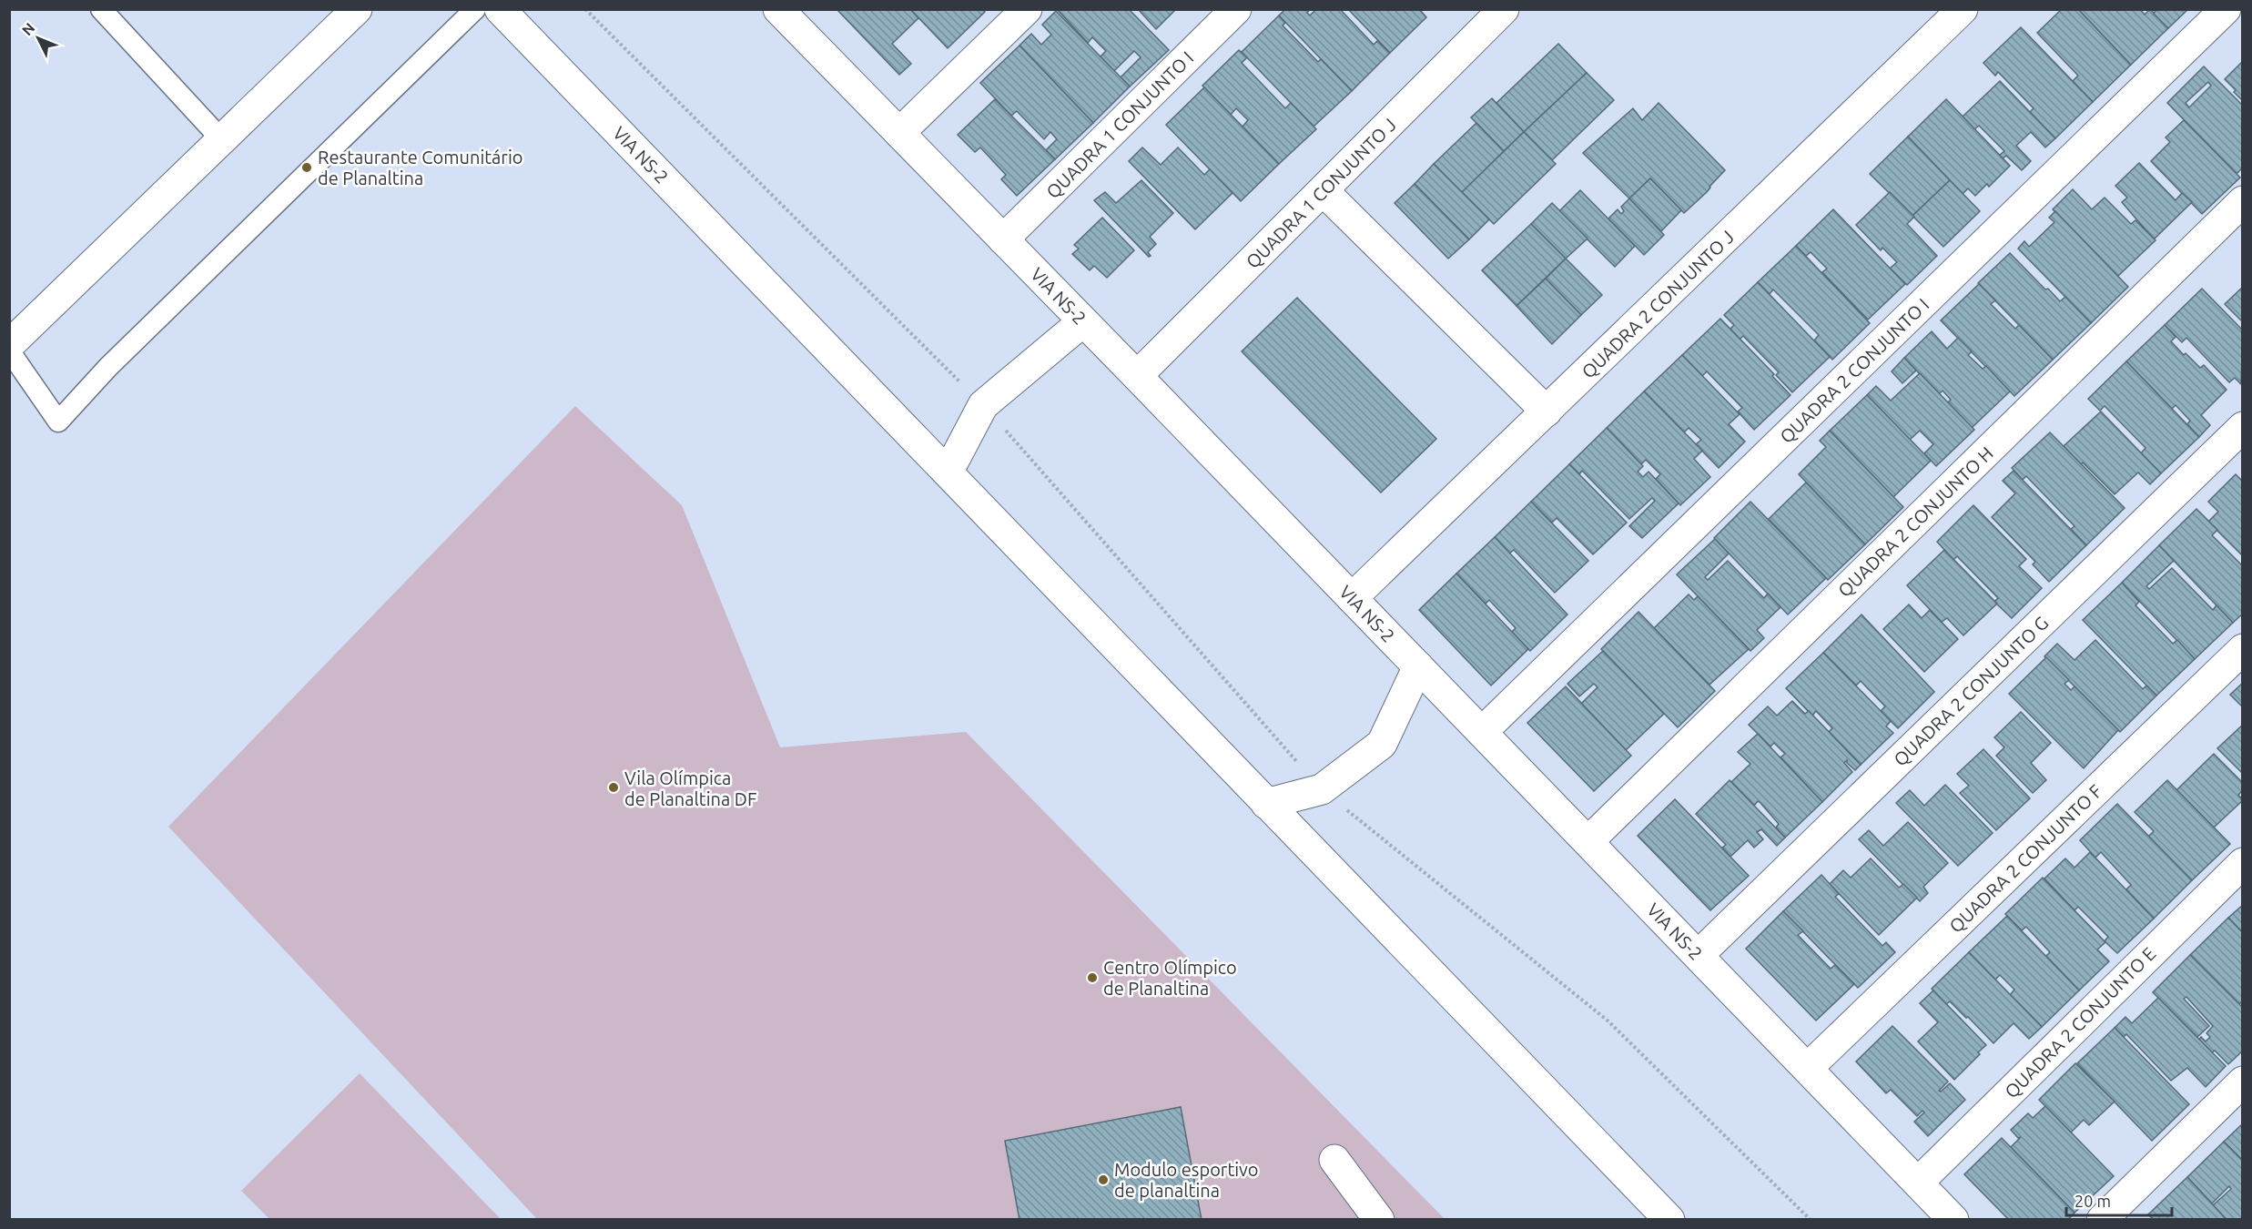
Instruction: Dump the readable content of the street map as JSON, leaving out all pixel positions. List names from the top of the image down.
{
  "streets": {
    "street": [
      "QUADRA 1 CONJUNTO I",
      "VIA NS-2",
      "QUADRA 1 CONJUNTO J",
      "QUADRA 2 CONJUNTO J",
      "QUADRA 2 CONJUNTO I",
      "QUADRA 2 CONJUNTO H",
      "QUADRA 2 CONJUNTO G",
      "QUADRA 2 CONJUNTO F",
      "QUADRA 2 CONJUNTO E"
    ]
  },
  "crossings": [
    ["QUADRA 1 CONJUNTO I", "VIA NS-2"],
    ["VIA NS-2", "QUADRA 1 CONJUNTO J"],
    ["VIA NS-2", "QUADRA 2 CONJUNTO J"],
    ["VIA NS-2", "QUADRA 2 CONJUNTO I"],
    ["VIA NS-2", "QUADRA 2 CONJUNTO H"],
    ["VIA NS-2", "QUADRA 2 CONJUNTO G"],
    ["VIA NS-2", "QUADRA 2 CONJUNTO F"],
    ["VIA NS-2", "QUADRA 2 CONJUNTO E"]
  ],
  "places": [
    "Restaurante Comunitário de Planaltina",
    "Vila Olímpica de Planaltina DF",
    "Centro Olímpico de Planaltina",
    "Modulo esportivo de planaltina"
  ],
  "scale_bar": "20 m",
  "north": "top left"
}
